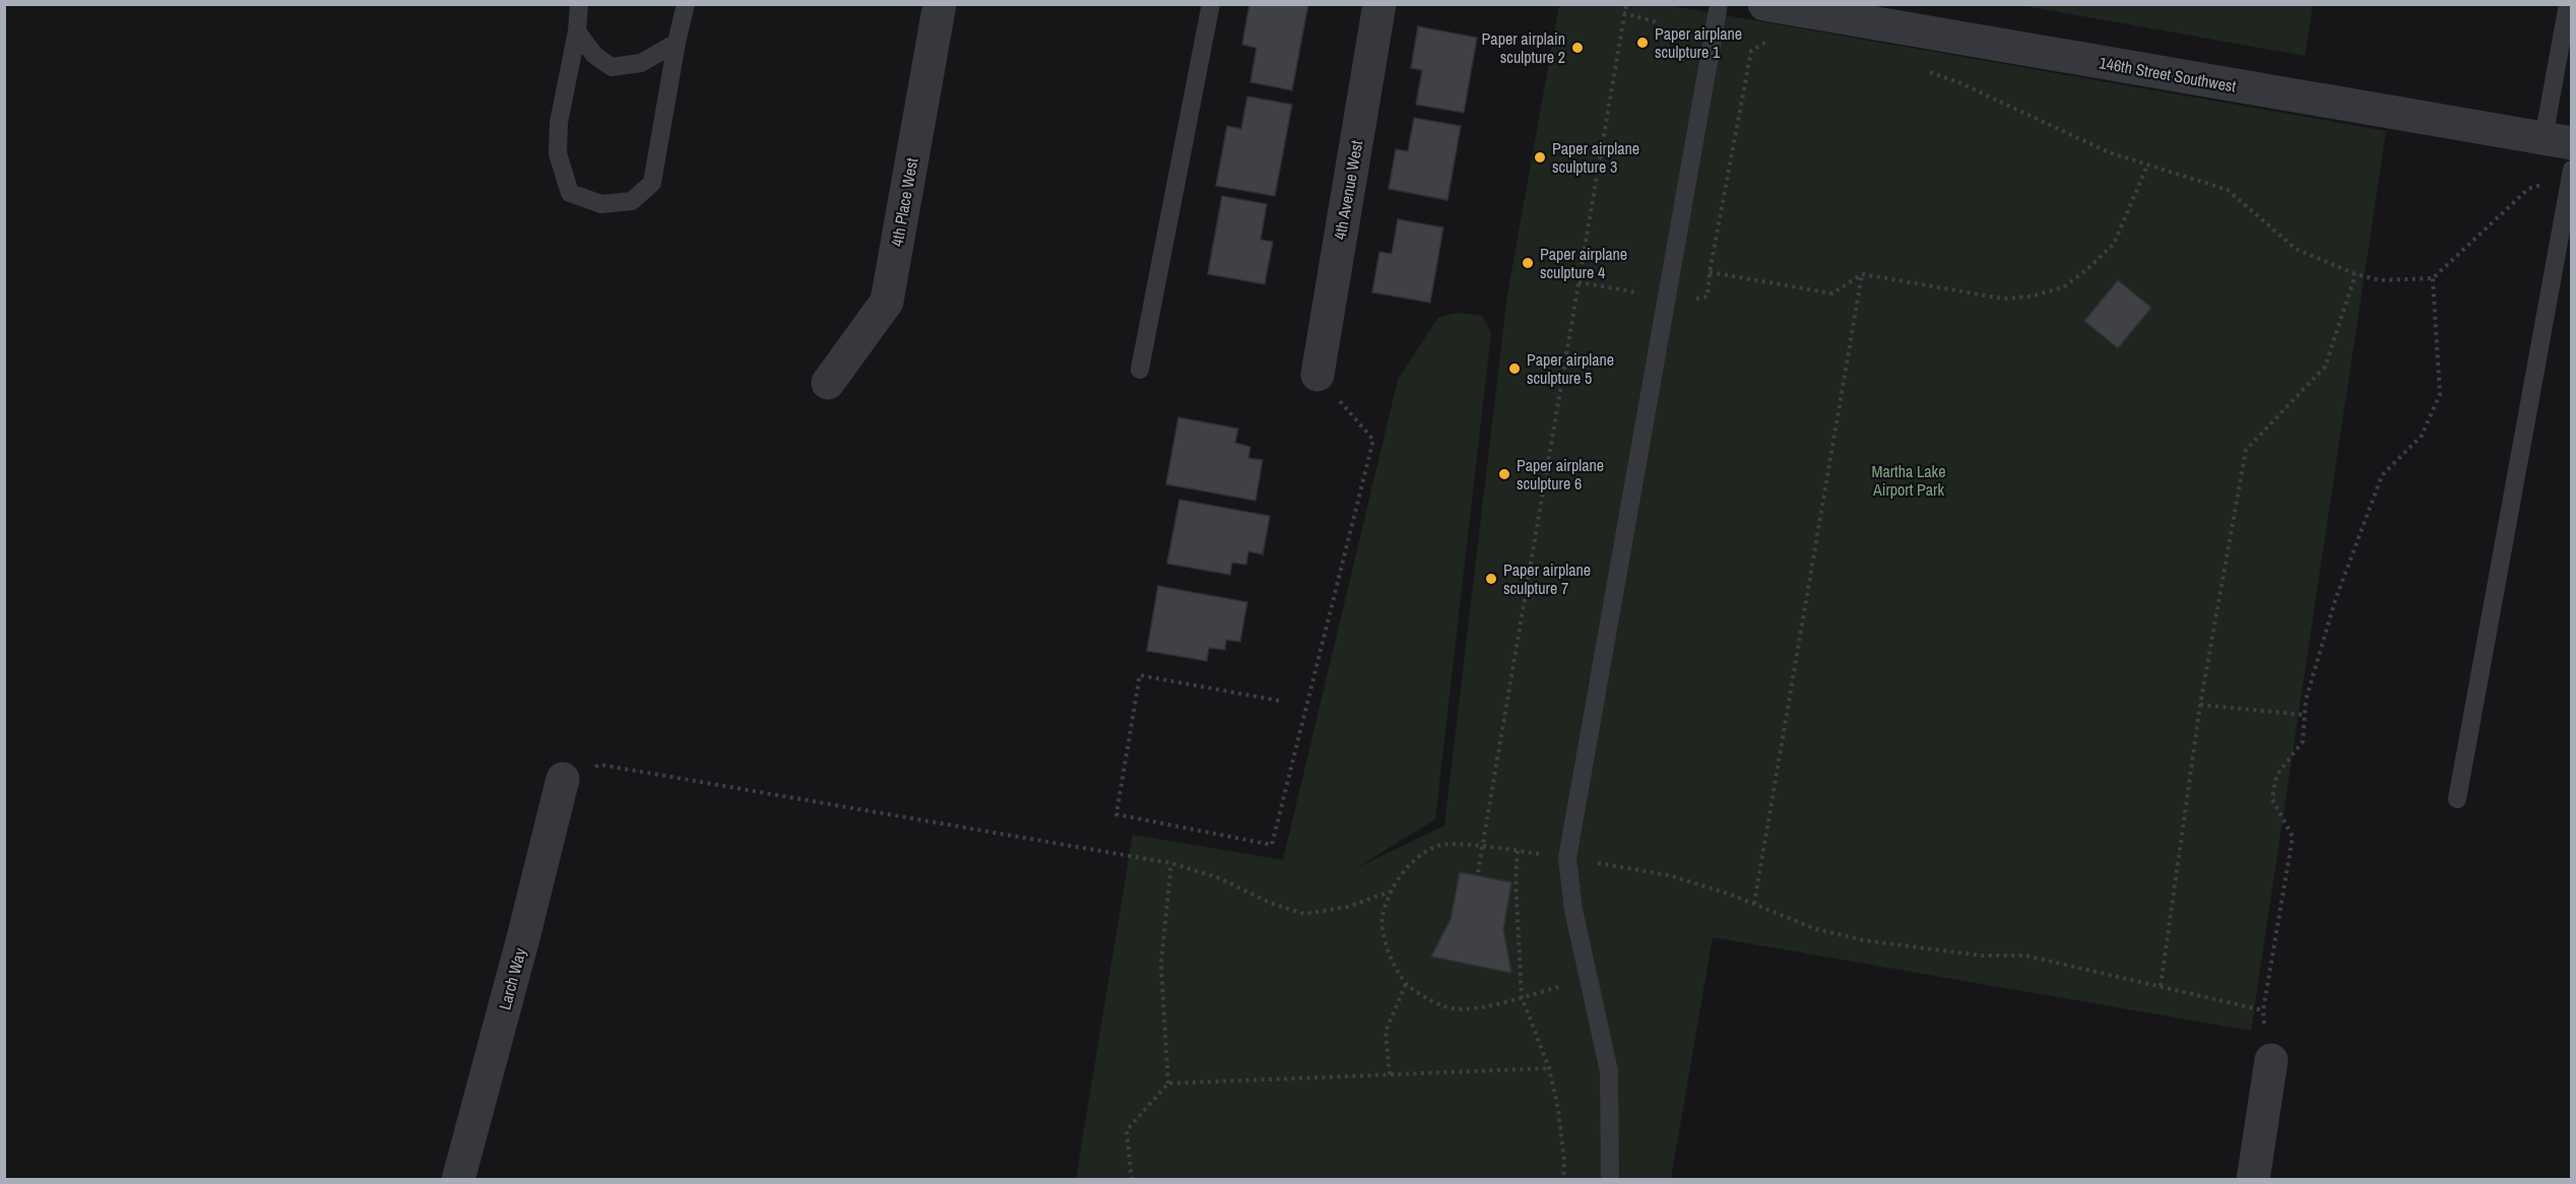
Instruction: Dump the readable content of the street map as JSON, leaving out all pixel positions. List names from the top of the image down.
{
  "streets": {
    "street": [
      "146th Street Southwest",
      "4th Avenue West",
      "4th Place West",
      "Larch Way"
    ]
  },
  "parks": ["Martha Lake Airport Park"],
  "places": [
    "Paper airplane sculpture 1",
    "Paper airplain sculpture 2",
    "Paper airplane sculpture 3",
    "Paper airplane sculpture 4",
    "Paper airplane sculpture 5",
    "Paper airplane sculpture 6",
    "Paper airplane sculpture 7"
  ]
}
